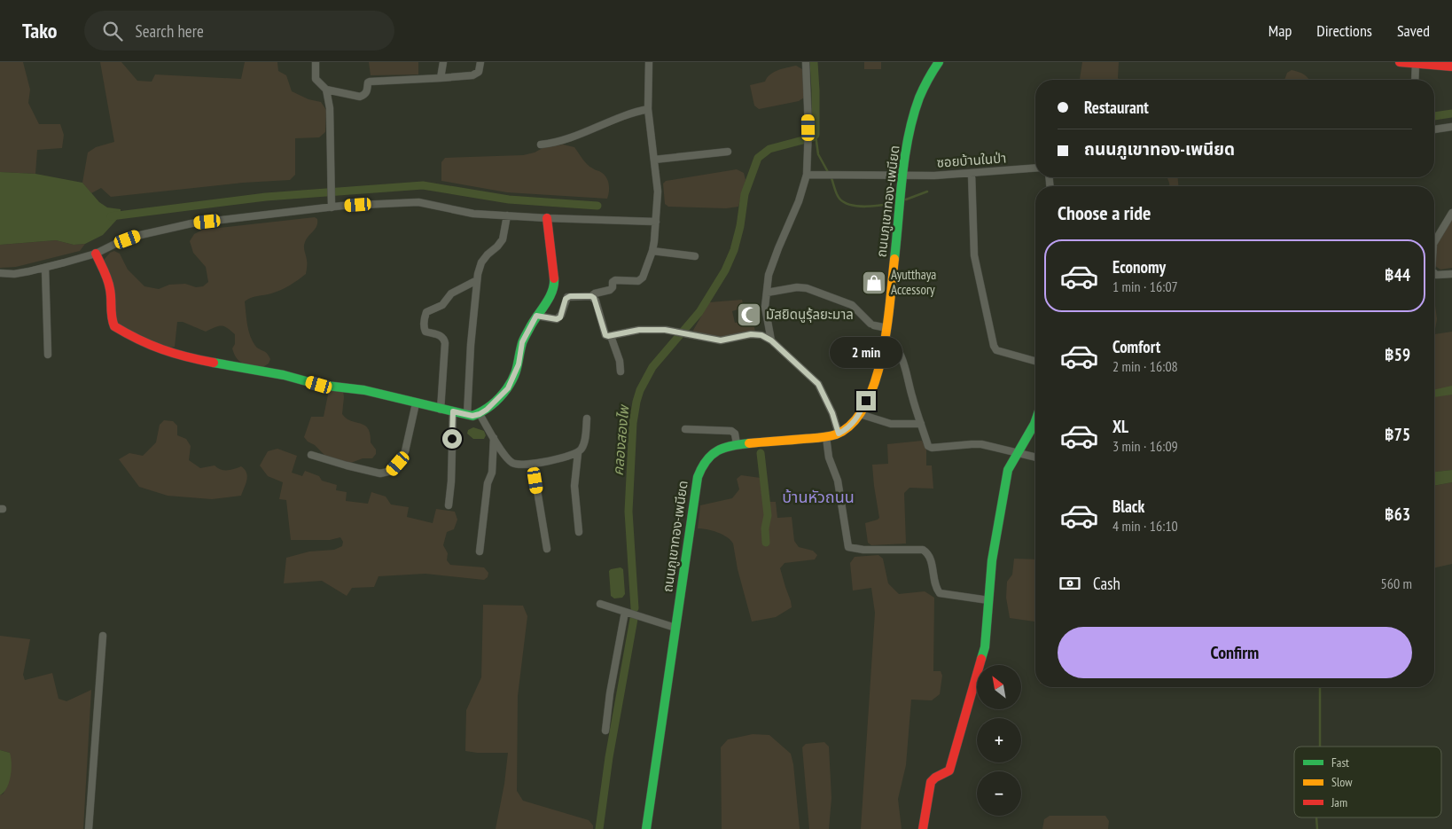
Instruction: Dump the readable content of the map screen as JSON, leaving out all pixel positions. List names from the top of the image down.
{
  "streets": {
    "street": ["ซอยบ้านในป่า", "ถนนภูเขาทอง-เพนียด"]
  },
  "crossings": [
    ["ซอยบ้านในป่า", "ถนนภูเขาทอง-เพนียด"]
  ],
  "districts": ["บ้านหัวถนน"],
  "water": ["คลองสองไพ"],
  "places": {
    "shop": ["Ayutthaya Accessory"],
    "mosque": ["มัสยิดนูรุ้ลยะมาล"]
  },
  "legend": ["Fast", "Slow", "Jam"],
  "north": "top left",
  "page": {
    "header": "Tako",
    "search": "Search here",
    "nav": ["Map", "Directions", "Saved"],
    "banner": ["Restaurant", "ถนนภูเขาทอง-เพนียด"],
    "heading": "Choose a ride",
    "list": [
      {
        "name": "Economy",
        "note": "1 min · 16:07",
        "value": "฿44"
      },
      {
        "name": "Comfort",
        "note": "2 min · 16:08",
        "value": "฿59"
      },
      {
        "name": "XL",
        "note": "3 min · 16:09",
        "value": "฿75"
      },
      {
        "name": "Black",
        "note": "4 min · 16:10",
        "value": "฿63"
      }
    ],
    "bubble": "2 min",
    "pay": ["Cash", "560 m"],
    "buttons": "Confirm",
    "map_buttons": ["+", "−"]
  }
}
